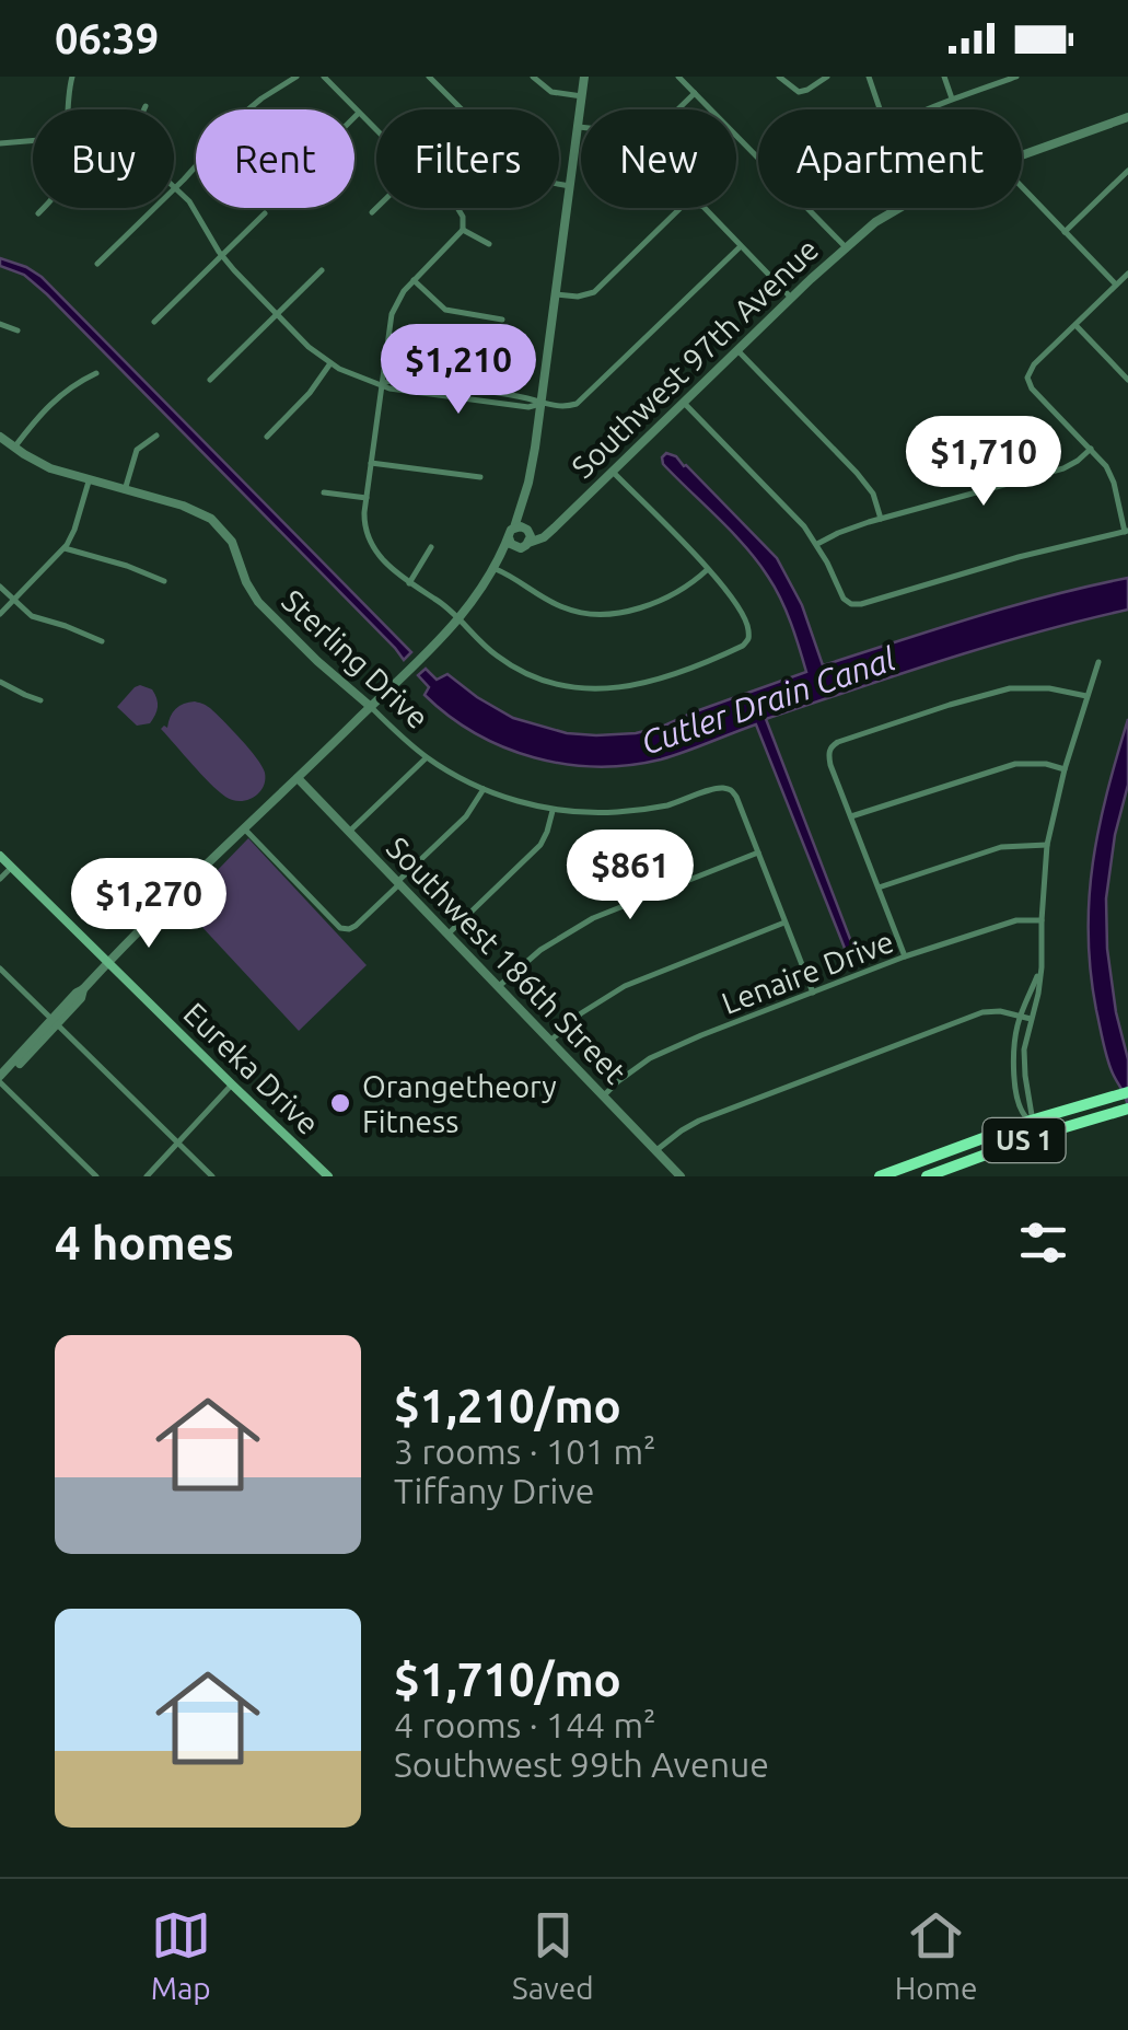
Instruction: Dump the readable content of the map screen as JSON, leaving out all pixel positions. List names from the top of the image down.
{
  "streets": {
    "highway": ["US 1"],
    "main road": ["Eureka Drive"],
    "street": [
      "Southwest 97th Avenue",
      "Sterling Drive",
      "Southwest 186th Street",
      "Lenaire Drive"
    ]
  },
  "crossings": [
    ["Southwest 186th Street", "Lenaire Drive"]
  ],
  "water": ["Cutler Drain Canal"],
  "places": ["Orangetheory Fitness"],
  "page": {
    "status": "06:39",
    "chip": [
      "Buy",
      "Rent",
      "Filters",
      "New",
      "Apartment"
    ],
    "price": [
      "$1,210",
      "$1,710",
      "$861",
      "$1,270"
    ],
    "heading": "4 homes",
    "list": [
      {
        "name": "$1,210/mo",
        "note": "3 rooms · 101 m² · Tiffany Drive"
      },
      {
        "name": "$1,710/mo",
        "note": "4 rooms · 144 m² · Southwest 99th Avenue"
      }
    ],
    "tabs": ["Map", "Saved", "Home"]
  }
}
